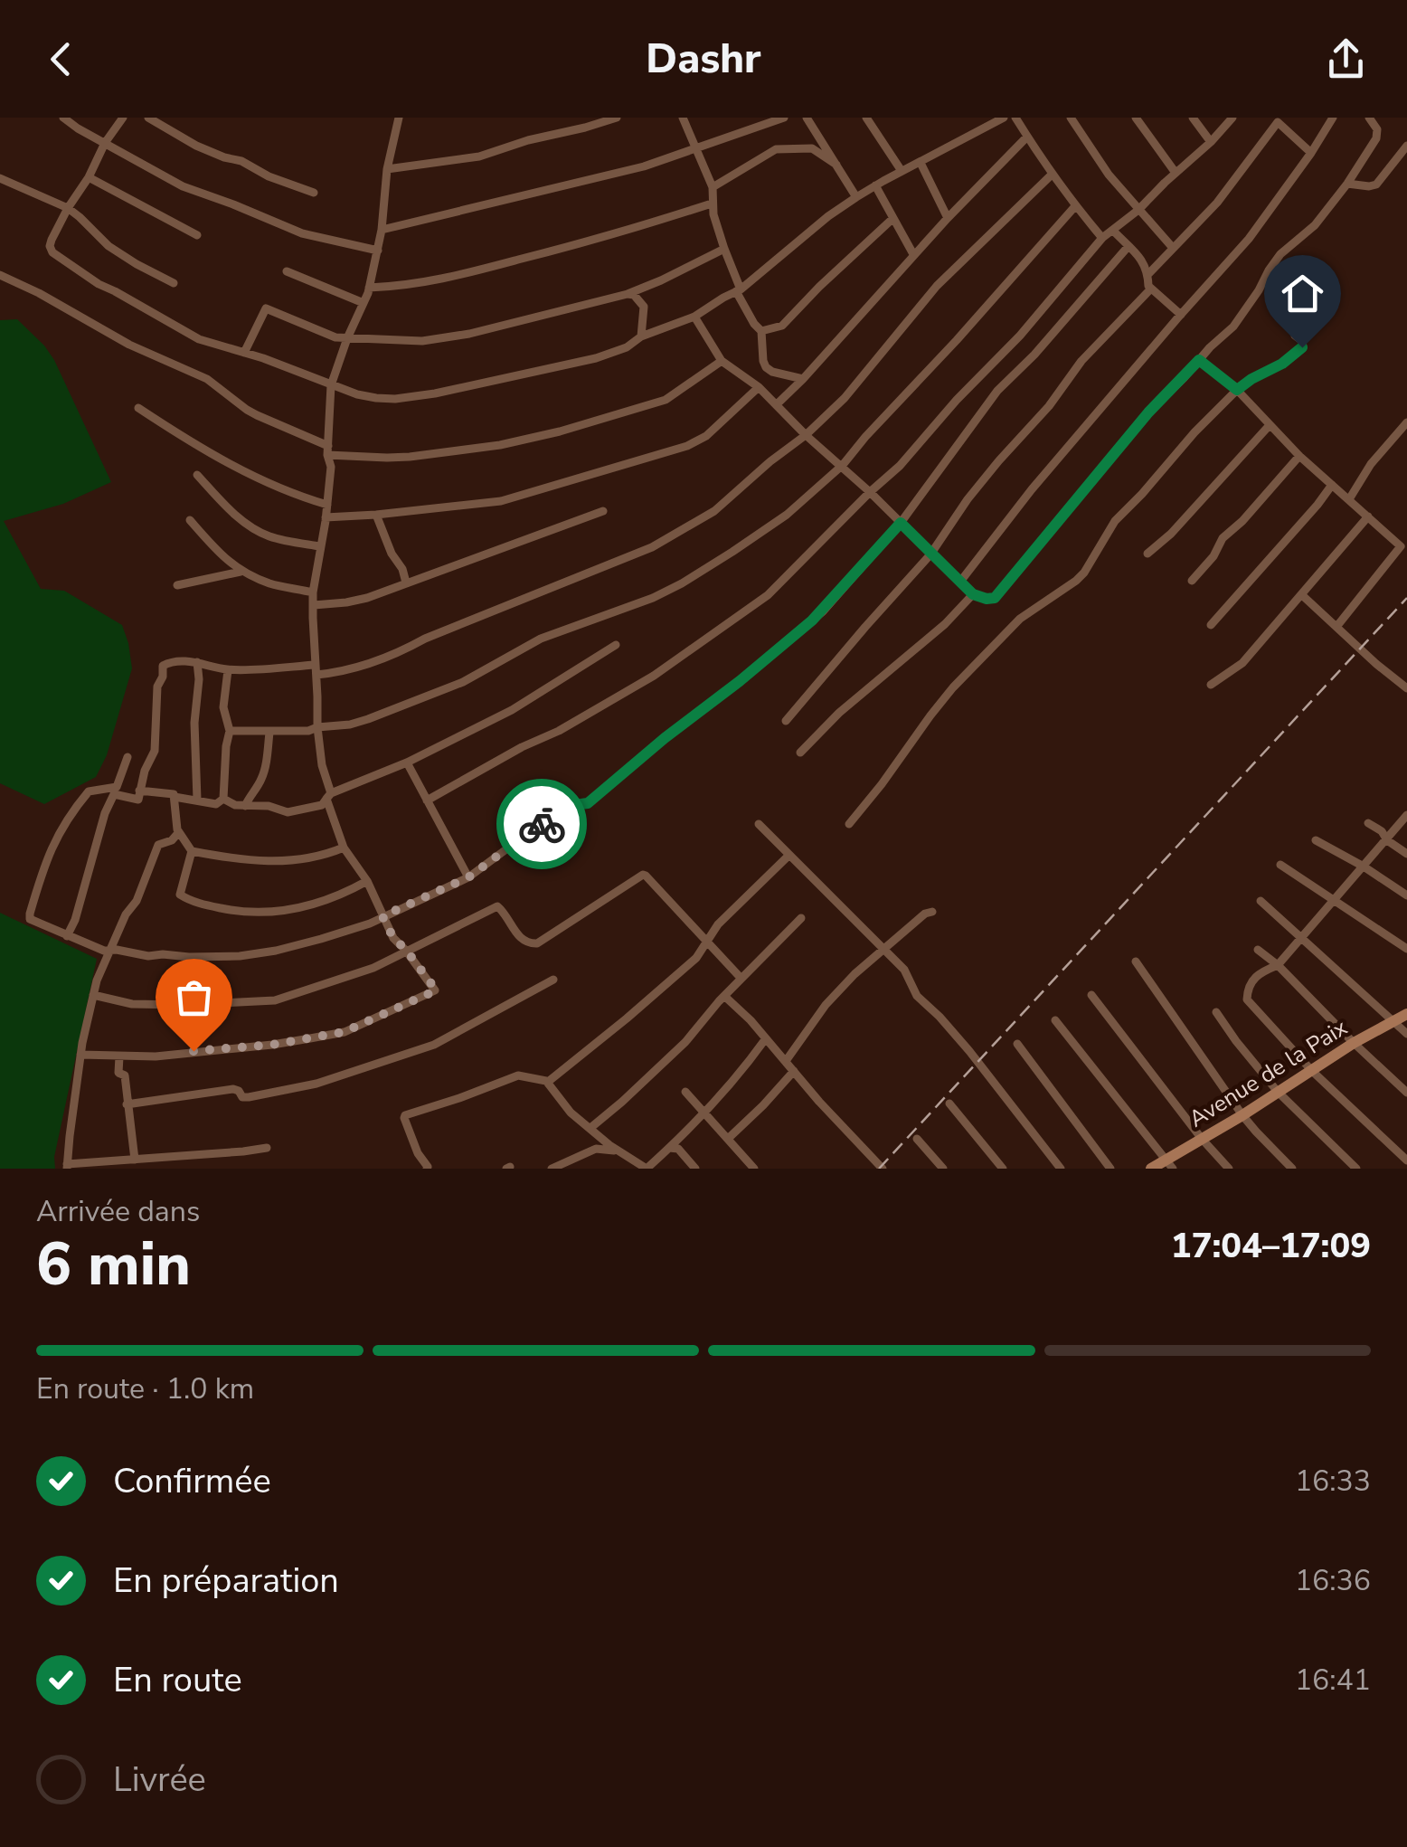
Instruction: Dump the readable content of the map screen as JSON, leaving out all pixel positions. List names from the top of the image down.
{
  "streets": {
    "street": ["Avenue de la Paix"]
  },
  "page": {
    "header": "Dashr",
    "heading": ["6 min", "Arrivée dans", "17:04–17:09"],
    "bar": "En route · 1.0 km",
    "list": [
      ["Confirmée", "16:33"],
      ["En préparation", "16:36"],
      ["En route", "16:41"],
      "Livrée"
    ]
  }
}
